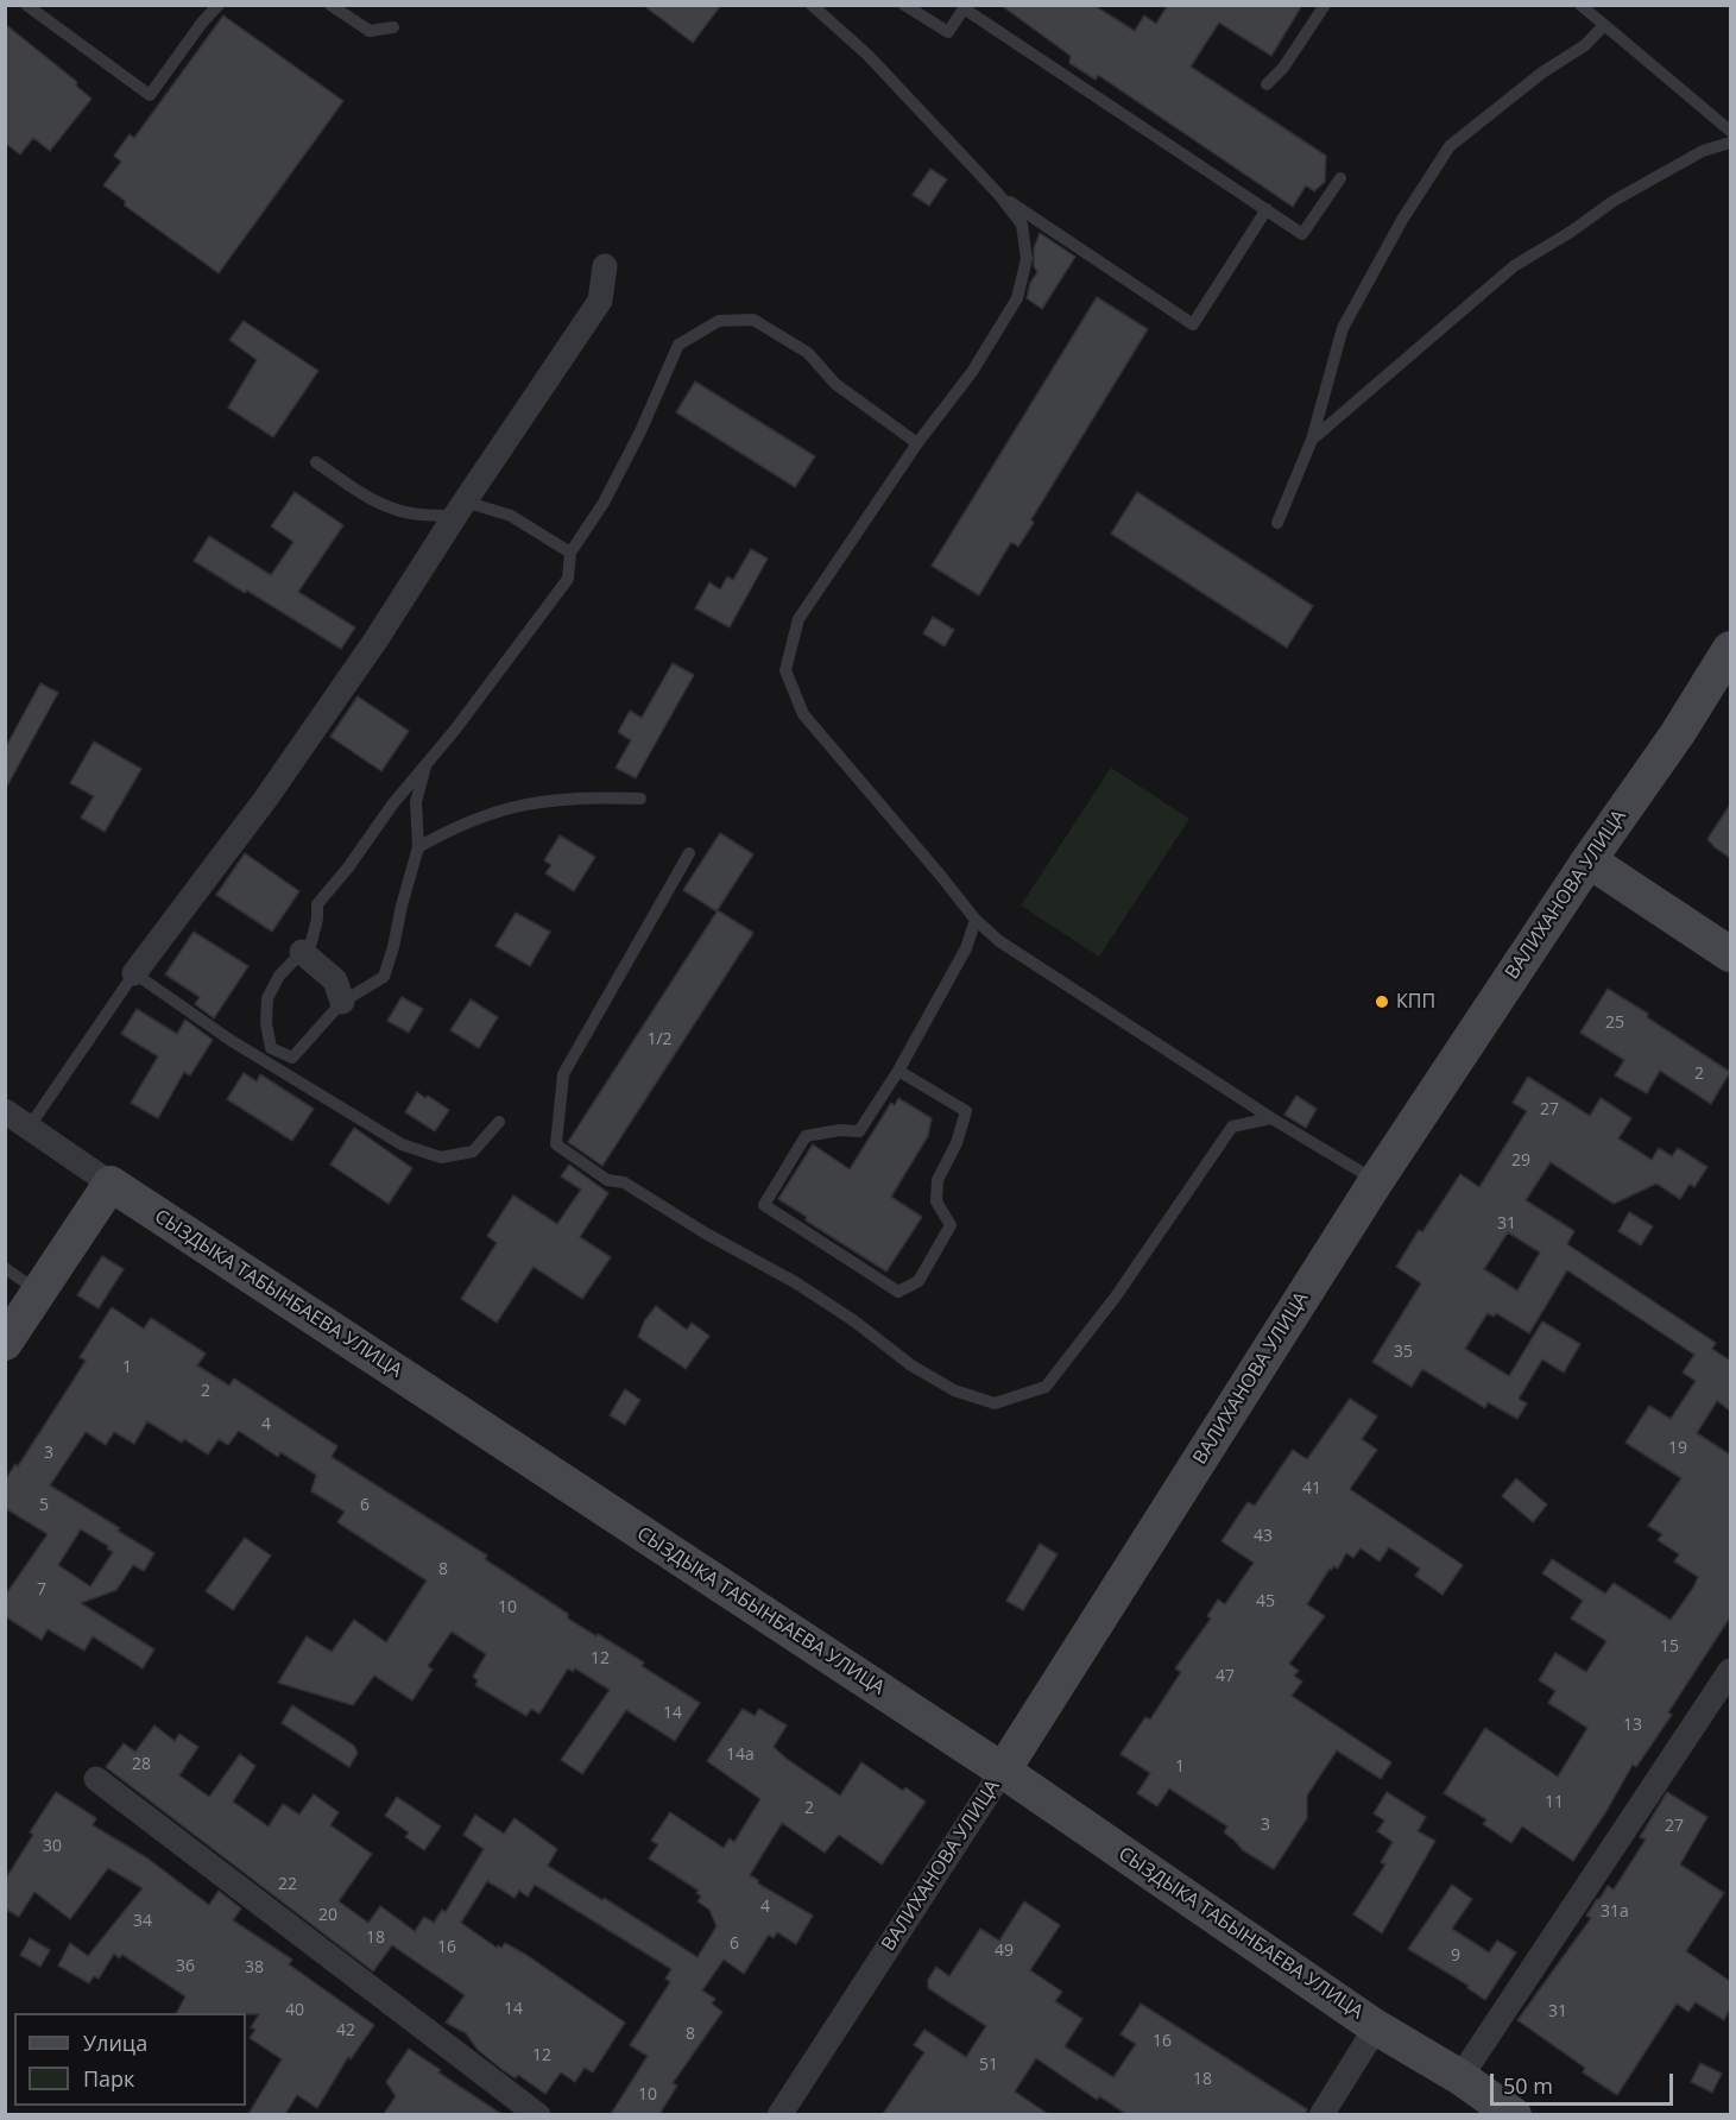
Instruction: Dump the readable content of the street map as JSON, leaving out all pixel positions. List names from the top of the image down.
{
  "streets": {
    "street": ["ВАЛИХАНОВА УЛИЦА", "СЫЗДЫКА ТАБЫНБАЕВА УЛИЦА"]
  },
  "crossings": [
    ["ВАЛИХАНОВА УЛИЦА", "СЫЗДЫКА ТАБЫНБАЕВА УЛИЦА"]
  ],
  "places": ["КПП"],
  "house_numbers": [
    "25",
    "1/2",
    "2",
    "27",
    "29",
    "31",
    "35",
    "1",
    "2",
    "4",
    "19",
    "3",
    "41",
    "5",
    "6",
    "43",
    "8",
    "7",
    "45",
    "10",
    "15",
    "12",
    "47",
    "14",
    "13",
    "14а",
    "28",
    "1",
    "11",
    "2",
    "3",
    "27",
    "30",
    "22",
    "4",
    "31а",
    "20",
    "34",
    "18",
    "6",
    "16",
    "49",
    "9",
    "36",
    "38",
    "14",
    "40",
    "31",
    "42",
    "8",
    "16",
    "12",
    "51",
    "18",
    "10"
  ],
  "legend": ["Улица", "Парк"],
  "scale_bar": "50 m"
}
